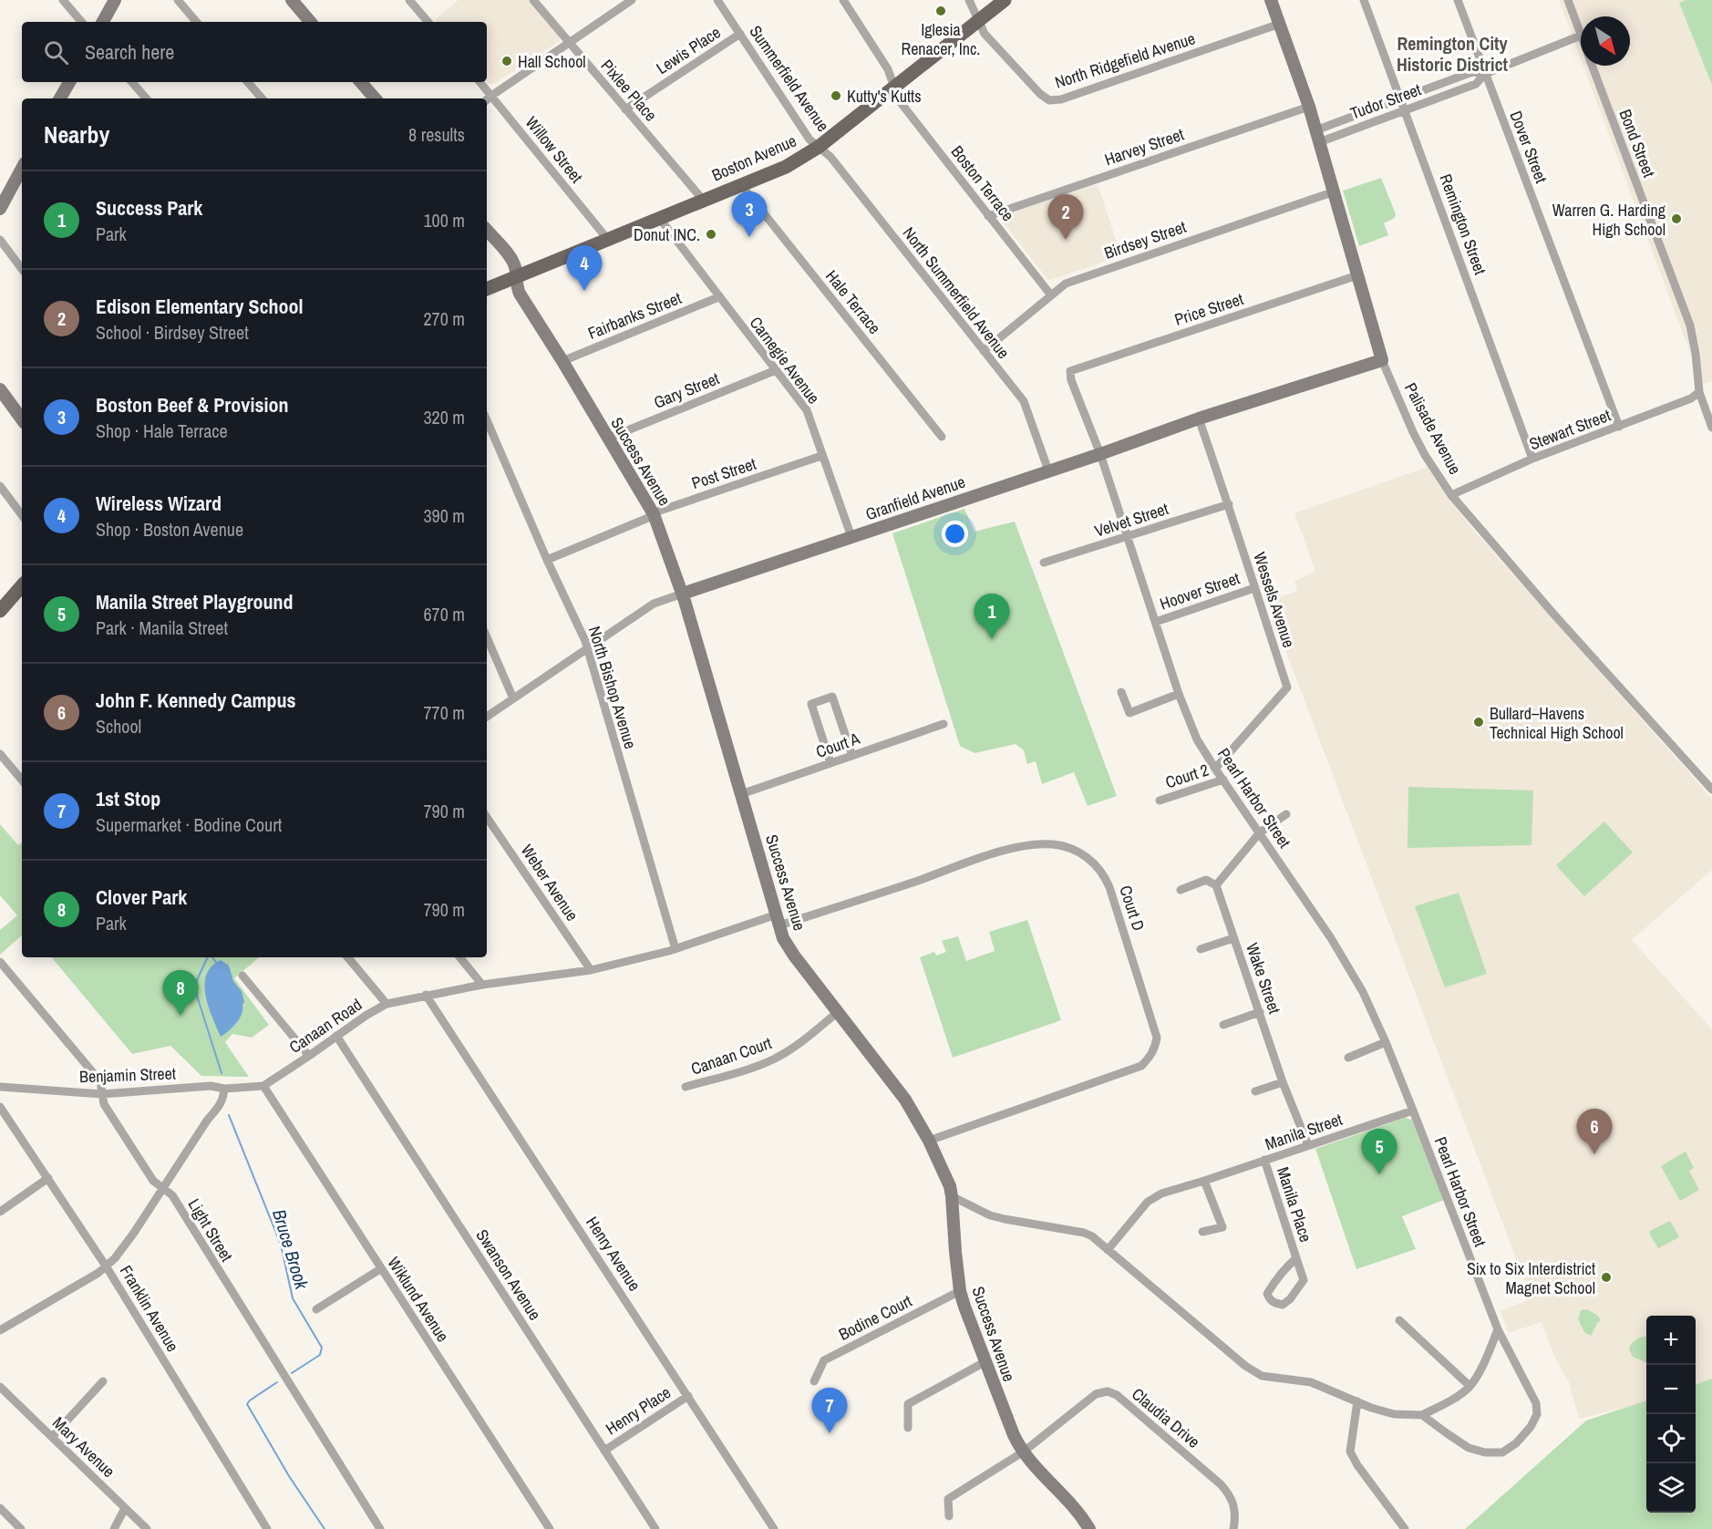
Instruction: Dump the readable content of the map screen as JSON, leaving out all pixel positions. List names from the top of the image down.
{
  "streets": {
    "main road": ["Boston Avenue"],
    "street": [
      "Lewis Place",
      "North Ridgefield Avenue",
      "Summerfield Avenue",
      "Pixlee Place",
      "Tudor Street",
      "Bond Street",
      "Harvey Street",
      "Dover Street",
      "Willow Street",
      "Boston Terrace",
      "Remington Street",
      "Birdsey Street",
      "North Summerfield Avenue",
      "Hale Terrace",
      "Price Street",
      "Fairbanks Street",
      "Carnegie Avenue",
      "Gary Street",
      "Palisade Avenue",
      "Stewart Street",
      "Success Avenue",
      "Post Street",
      "Granfield Avenue",
      "Velvet Street",
      "Hoover Street",
      "Wessels Avenue",
      "North Bishop Avenue",
      "Court A",
      "Court 2",
      "Pearl Harbor Street",
      "Weber Avenue",
      "Court D",
      "Wake Street",
      "Canaan Road",
      "Canaan Court",
      "Benjamin Street",
      "Manila Street",
      "Manila Place",
      "Light Street",
      "Henry Avenue",
      "Swanson Avenue",
      "Wiklund Avenue",
      "Franklin Avenue",
      "Bodine Court",
      "Henry Place",
      "Claudia Drive",
      "Mary Avenue"
    ]
  },
  "crossings": [
    ["Lewis Place", "Summerfield Avenue"],
    ["Lewis Place", "Pixlee Place"],
    ["North Ridgefield Avenue", "Boston Avenue"],
    ["North Ridgefield Avenue", "Palisade Avenue"],
    ["Summerfield Avenue", "Boston Avenue"],
    ["Summerfield Avenue", "North Summerfield Avenue"],
    ["Pixlee Place", "Boston Avenue"],
    ["Tudor Street", "Bond Street"],
    ["Tudor Street", "Dover Street"],
    ["Tudor Street", "Remington Street"],
    ["Tudor Street", "Palisade Avenue"],
    ["Bond Street", "Stewart Street"],
    ["Harvey Street", "Boston Terrace"],
    ["Harvey Street", "Palisade Avenue"],
    ["Dover Street", "Stewart Street"],
    ["Willow Street", "Boston Avenue"],
    ["Boston Avenue", "Boston Terrace"],
    ["Boston Avenue", "North Summerfield Avenue"],
    ["Boston Avenue", "Hale Terrace"],
    ["Boston Avenue", "Carnegie Avenue"],
    ["Boston Avenue", "Success Avenue"],
    ["Boston Terrace", "Birdsey Street"],
    ["Remington Street", "Stewart Street"],
    ["Birdsey Street", "North Summerfield Avenue"],
    ["Birdsey Street", "Palisade Avenue"],
    ["North Summerfield Avenue", "Granfield Avenue"],
    ["Price Street", "Palisade Avenue"],
    ["Price Street", "Pearl Harbor Street"],
    ["Fairbanks Street", "Carnegie Avenue"],
    ["Fairbanks Street", "Success Avenue"],
    ["Carnegie Avenue", "Gary Street"],
    ["Carnegie Avenue", "Post Street"],
    ["Carnegie Avenue", "Granfield Avenue"],
    ["Gary Street", "Success Avenue"],
    ["Palisade Avenue", "Stewart Street"],
    ["Palisade Avenue", "Granfield Avenue"],
    ["Success Avenue", "Post Street"],
    ["Success Avenue", "Granfield Avenue"],
    ["Success Avenue", "Court A"],
    ["Success Avenue", "Court D"],
    ["Success Avenue", "Canaan Road"],
    ["Success Avenue", "Canaan Court"],
    ["Success Avenue", "Bodine Court"],
    ["Success Avenue", "Claudia Drive"],
    ["Post Street", "North Bishop Avenue"],
    ["Granfield Avenue", "Wessels Avenue"],
    ["Granfield Avenue", "North Bishop Avenue"],
    ["Granfield Avenue", "Pearl Harbor Street"],
    ["Velvet Street", "Wessels Avenue"],
    ["Velvet Street", "Pearl Harbor Street"],
    ["Hoover Street", "Wessels Avenue"],
    ["Hoover Street", "Pearl Harbor Street"],
    ["Wessels Avenue", "Pearl Harbor Street"],
    ["North Bishop Avenue", "Canaan Road"],
    ["Court 2", "Pearl Harbor Street"],
    ["Pearl Harbor Street", "Manila Street"],
    ["Weber Avenue", "Canaan Road"],
    ["Court D", "Canaan Road"],
    ["Wake Street", "Manila Street"],
    ["Canaan Road", "Benjamin Street"],
    ["Canaan Road", "Henry Avenue"],
    ["Canaan Road", "Swanson Avenue"],
    ["Canaan Road", "Wiklund Avenue"],
    ["Benjamin Street", "Light Street"],
    ["Manila Street", "Manila Place"],
    ["Henry Avenue", "Henry Place"],
    ["Swanson Avenue", "Henry Place"]
  ],
  "districts": ["Remington City Historic District"],
  "water": ["Bruce Brook"],
  "places": [
    "Iglesia Renacer, Inc.",
    "Hall School",
    "Kutty's Kutts",
    "Warren G. Harding High School",
    "Donut INC.",
    "Bullard–Havens Technical High School",
    "Six to Six Interdistrict Magnet School"
  ],
  "north": "bottom right",
  "page": {
    "search": "Search here",
    "heading": ["Nearby", "8 results"],
    "list": [
      {
        "mark": "1",
        "name": "Success Park",
        "note": "Park",
        "value": "100 m"
      },
      {
        "mark": "2",
        "name": "Edison Elementary School",
        "note": "School · Birdsey Street",
        "value": "270 m"
      },
      {
        "mark": "3",
        "name": "Boston Beef & Provision",
        "note": "Shop · Hale Terrace",
        "value": "320 m"
      },
      {
        "mark": "4",
        "name": "Wireless Wizard",
        "note": "Shop · Boston Avenue",
        "value": "390 m"
      },
      {
        "mark": "5",
        "name": "Manila Street Playground",
        "note": "Park · Manila Street",
        "value": "670 m"
      },
      {
        "mark": "6",
        "name": "John F. Kennedy Campus",
        "note": "School",
        "value": "770 m"
      },
      {
        "mark": "7",
        "name": "1st Stop",
        "note": "Supermarket · Bodine Court",
        "value": "790 m"
      },
      {
        "mark": "8",
        "name": "Clover Park",
        "note": "Park",
        "value": "790 m"
      }
    ],
    "pins": [
      "3",
      "2",
      "4",
      "1",
      "8",
      "6",
      "5",
      "7"
    ],
    "map_buttons": ["+", "−"]
  }
}
